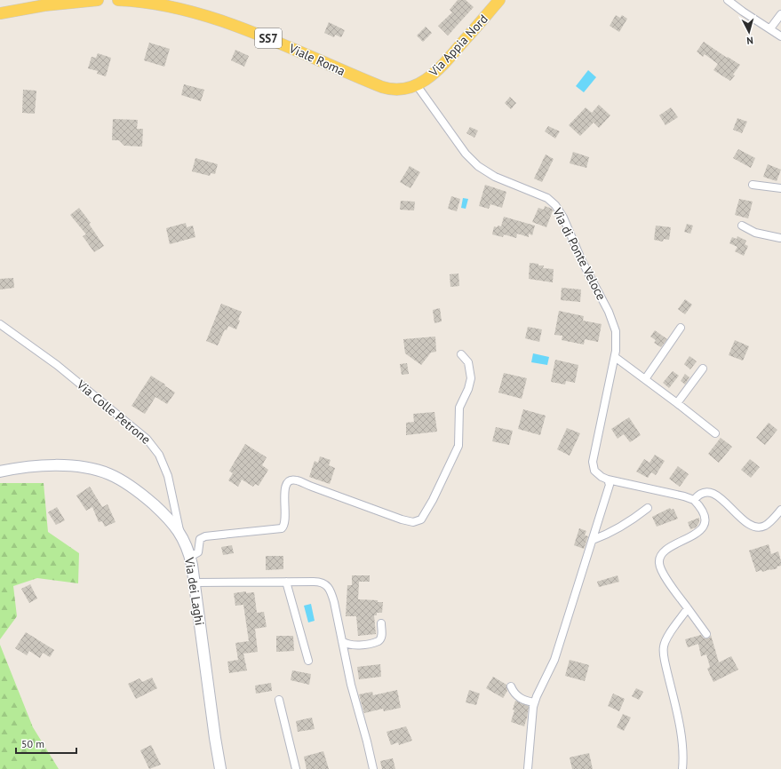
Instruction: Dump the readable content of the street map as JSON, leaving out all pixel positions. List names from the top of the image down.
{
  "streets": {
    "main road": [
      "SS7",
      "Via Appia Nord",
      "Viale Roma",
      "Via dei Laghi"
    ],
    "street": ["Via di Ponte Veloce", "Via Colle Petrone"]
  },
  "crossings": [
    ["Via Appia Nord", "Viale Roma"],
    ["Via Appia Nord", "Via di Ponte Veloce"],
    ["Viale Roma", "Via di Ponte Veloce"],
    ["Via Colle Petrone", "Via dei Laghi"]
  ],
  "scale_bar": "50 m",
  "north": "bottom"
}
